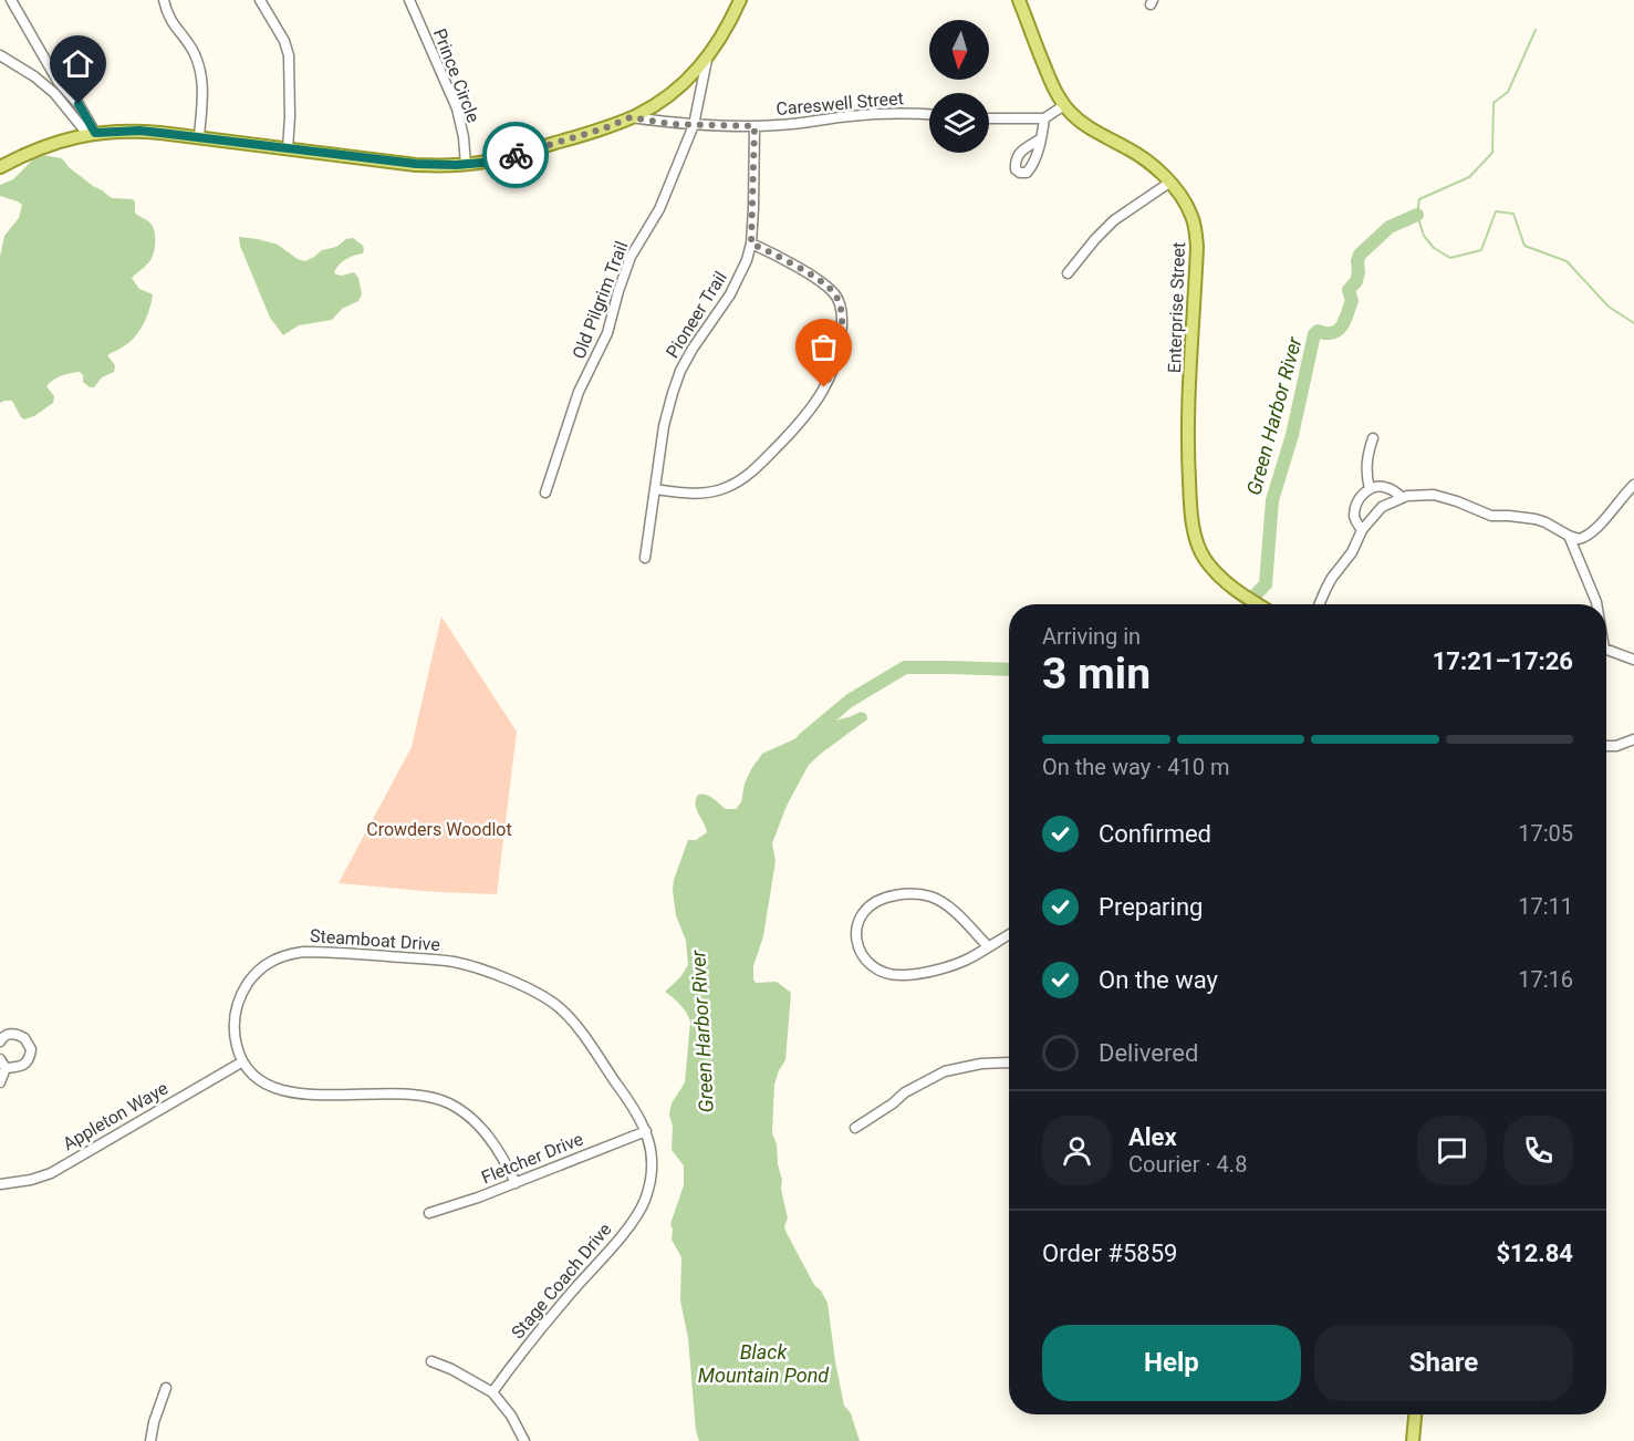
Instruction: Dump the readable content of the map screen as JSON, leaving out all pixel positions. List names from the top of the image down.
{
  "streets": {
    "main road": ["Enterprise Street"],
    "street": [
      "Prince Circle",
      "Careswell Street",
      "Old Pilgrim Trail",
      "Pioneer Trail",
      "Steamboat Drive",
      "Appleton Waye",
      "Fletcher Drive",
      "Stage Coach Drive"
    ]
  },
  "crossings": [
    ["Careswell Street", "Old Pilgrim Trail"],
    ["Careswell Street", "Pioneer Trail"],
    ["Steamboat Drive", "Appleton Waye"],
    ["Steamboat Drive", "Fletcher Drive"],
    ["Steamboat Drive", "Stage Coach Drive"],
    ["Fletcher Drive", "Stage Coach Drive"]
  ],
  "water": ["Green Harbor River", "Black Mountain Pond"],
  "parks": ["Crowders Woodlot"],
  "north": "bottom",
  "page": {
    "heading": ["3 min", "Arriving in", "17:21–17:26"],
    "panel": [
      "Alex",
      "Courier · 4.8",
      "Order #5859",
      "$12.84"
    ],
    "bar": "On the way · 410 m",
    "list": [
      ["Confirmed", "17:05"],
      ["Preparing", "17:11"],
      ["On the way", "17:16"],
      "Delivered"
    ],
    "buttons": ["Help", "Share"]
  }
}
